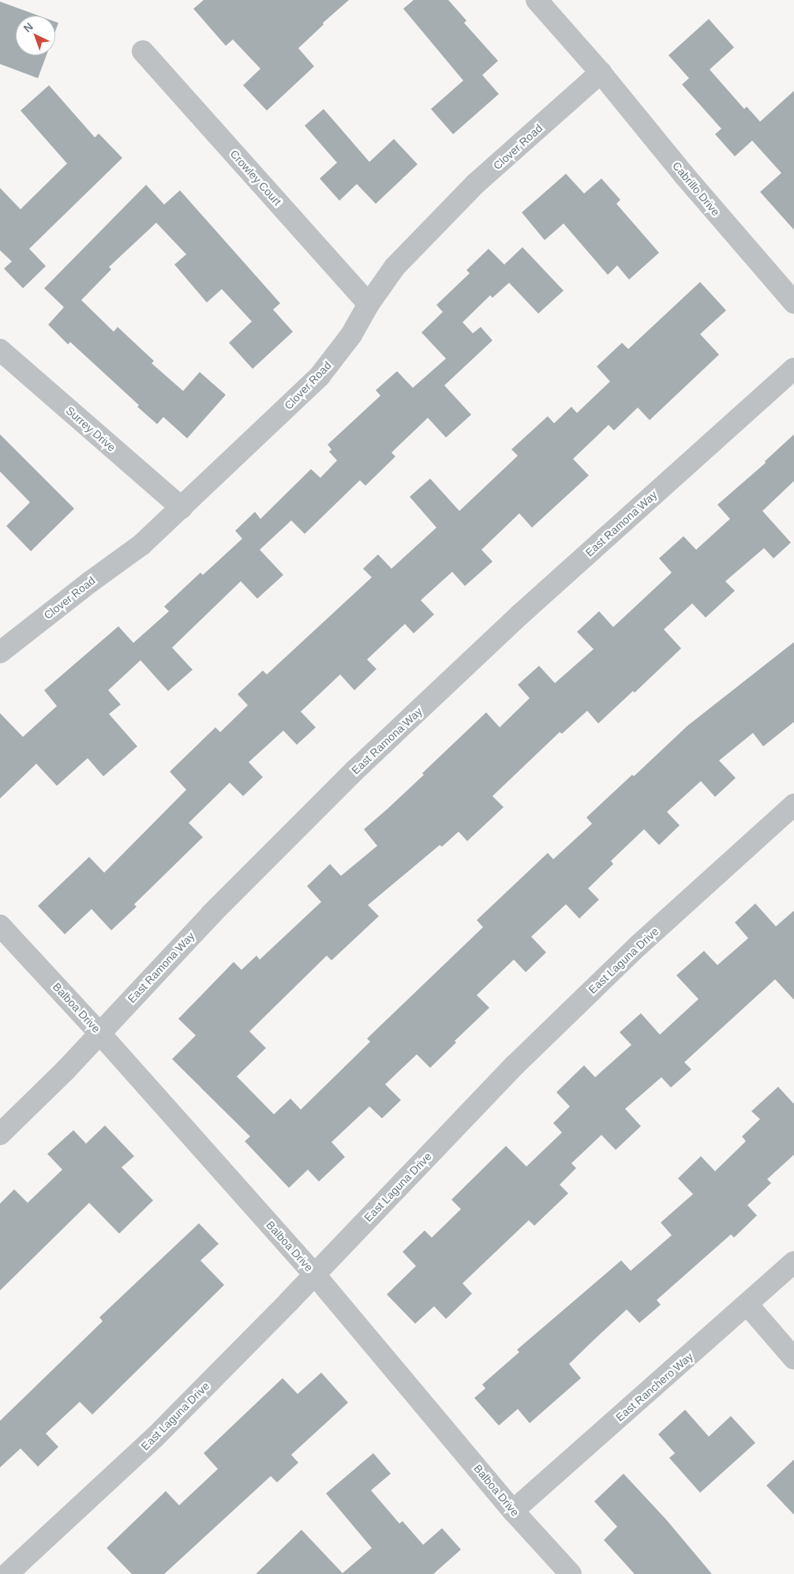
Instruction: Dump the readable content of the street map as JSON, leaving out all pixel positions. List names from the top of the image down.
{
  "streets": {
    "street": [
      "Clover Road",
      "Crowley Court",
      "Cabrillo Drive",
      "Surrey Drive",
      "East Ramona Way",
      "East Laguna Drive",
      "Balboa Drive",
      "East Ranchero Way"
    ]
  },
  "crossings": [
    ["Clover Road", "Crowley Court"],
    ["Clover Road", "Cabrillo Drive"],
    ["Clover Road", "Surrey Drive"],
    ["East Ramona Way", "Balboa Drive"],
    ["East Laguna Drive", "Balboa Drive"],
    ["Balboa Drive", "East Ranchero Way"]
  ],
  "north": "top left"
}
